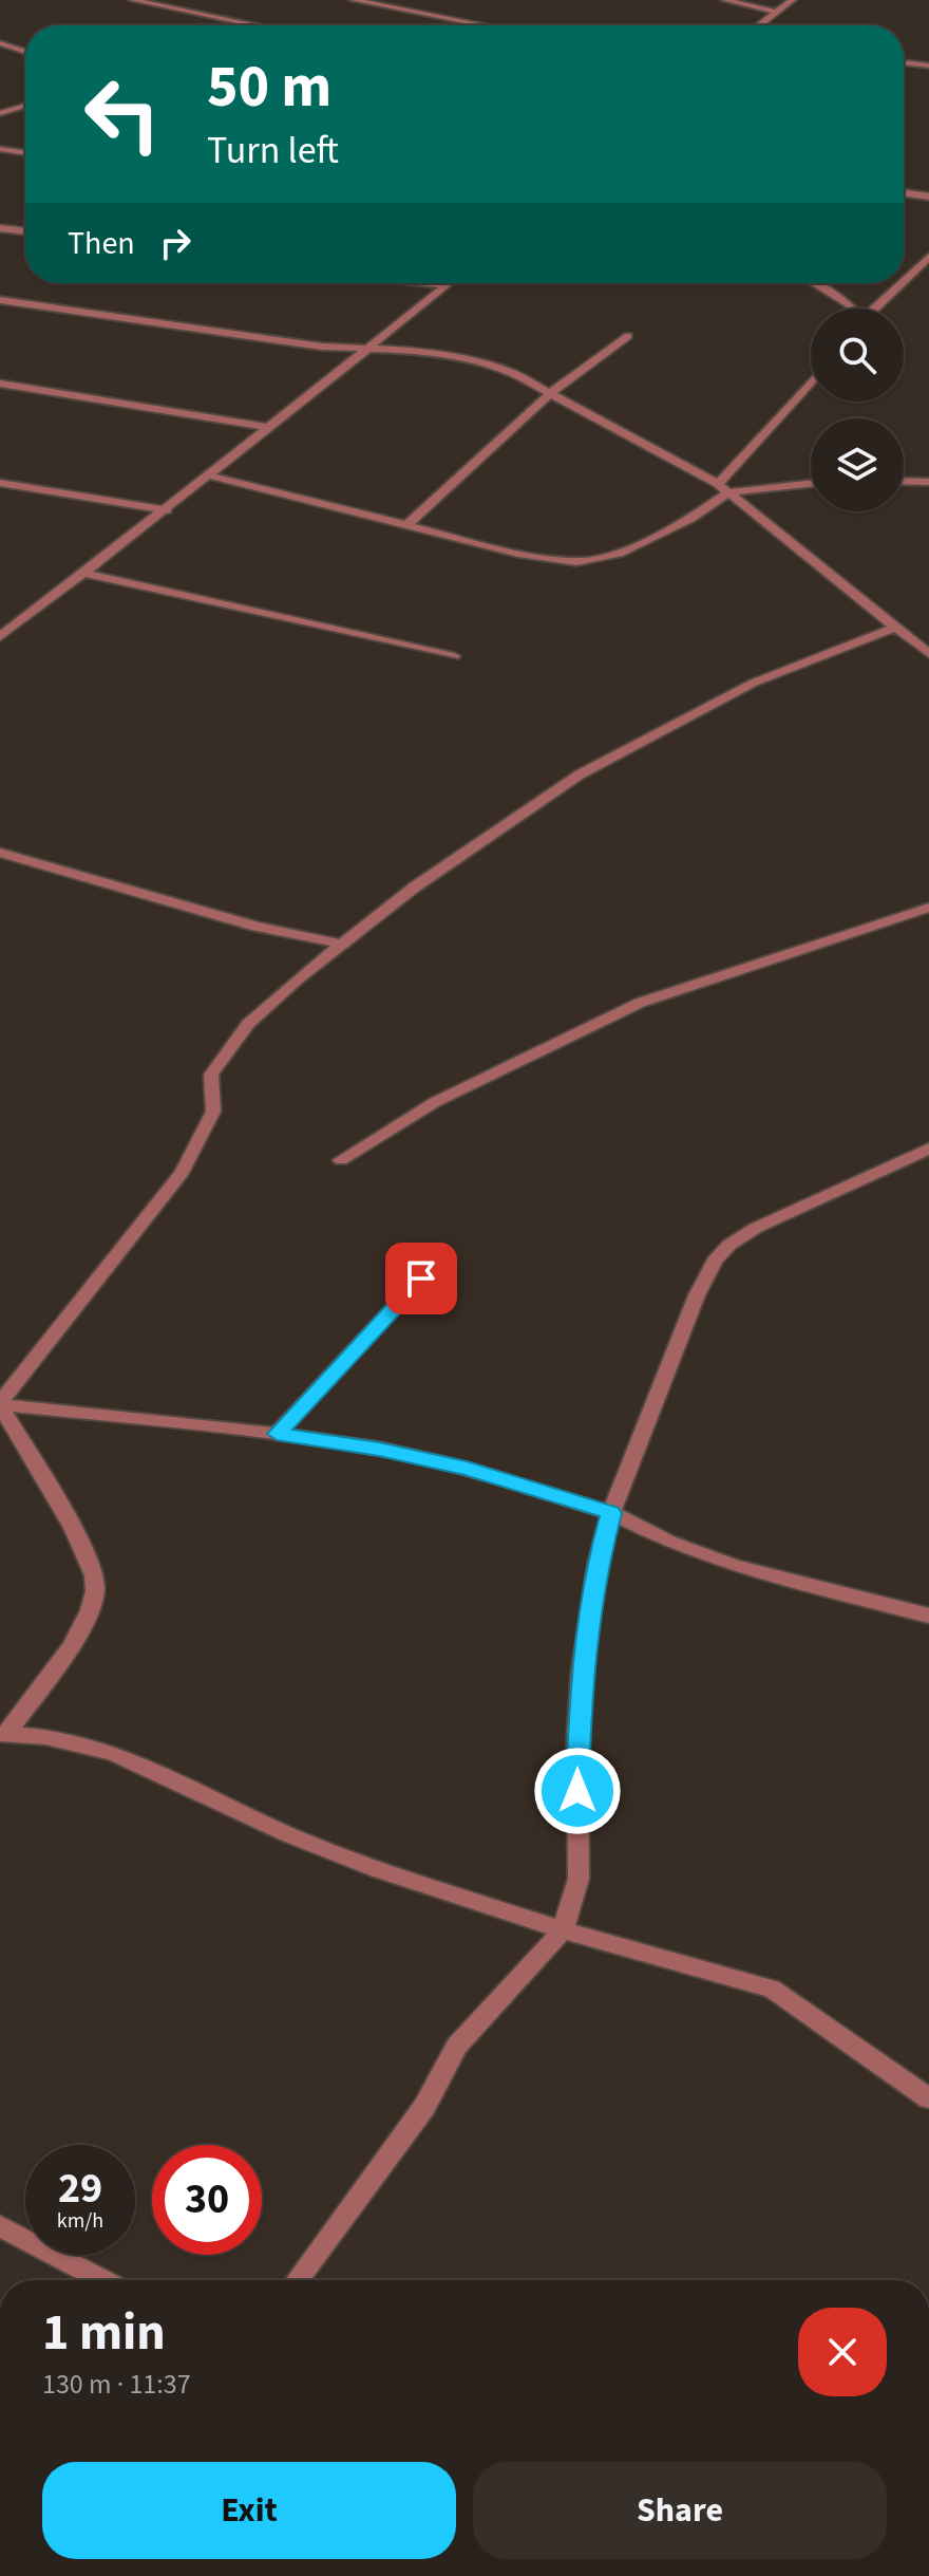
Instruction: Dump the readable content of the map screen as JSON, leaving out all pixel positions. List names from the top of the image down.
{
  "page": {
    "turn": ["50 m", "Turn left"],
    "then": "Then",
    "speed": "29 km/h",
    "limit": "30",
    "heading": ["1 min", "130 m · 11:37"],
    "buttons": ["Exit", "Share"]
  }
}
